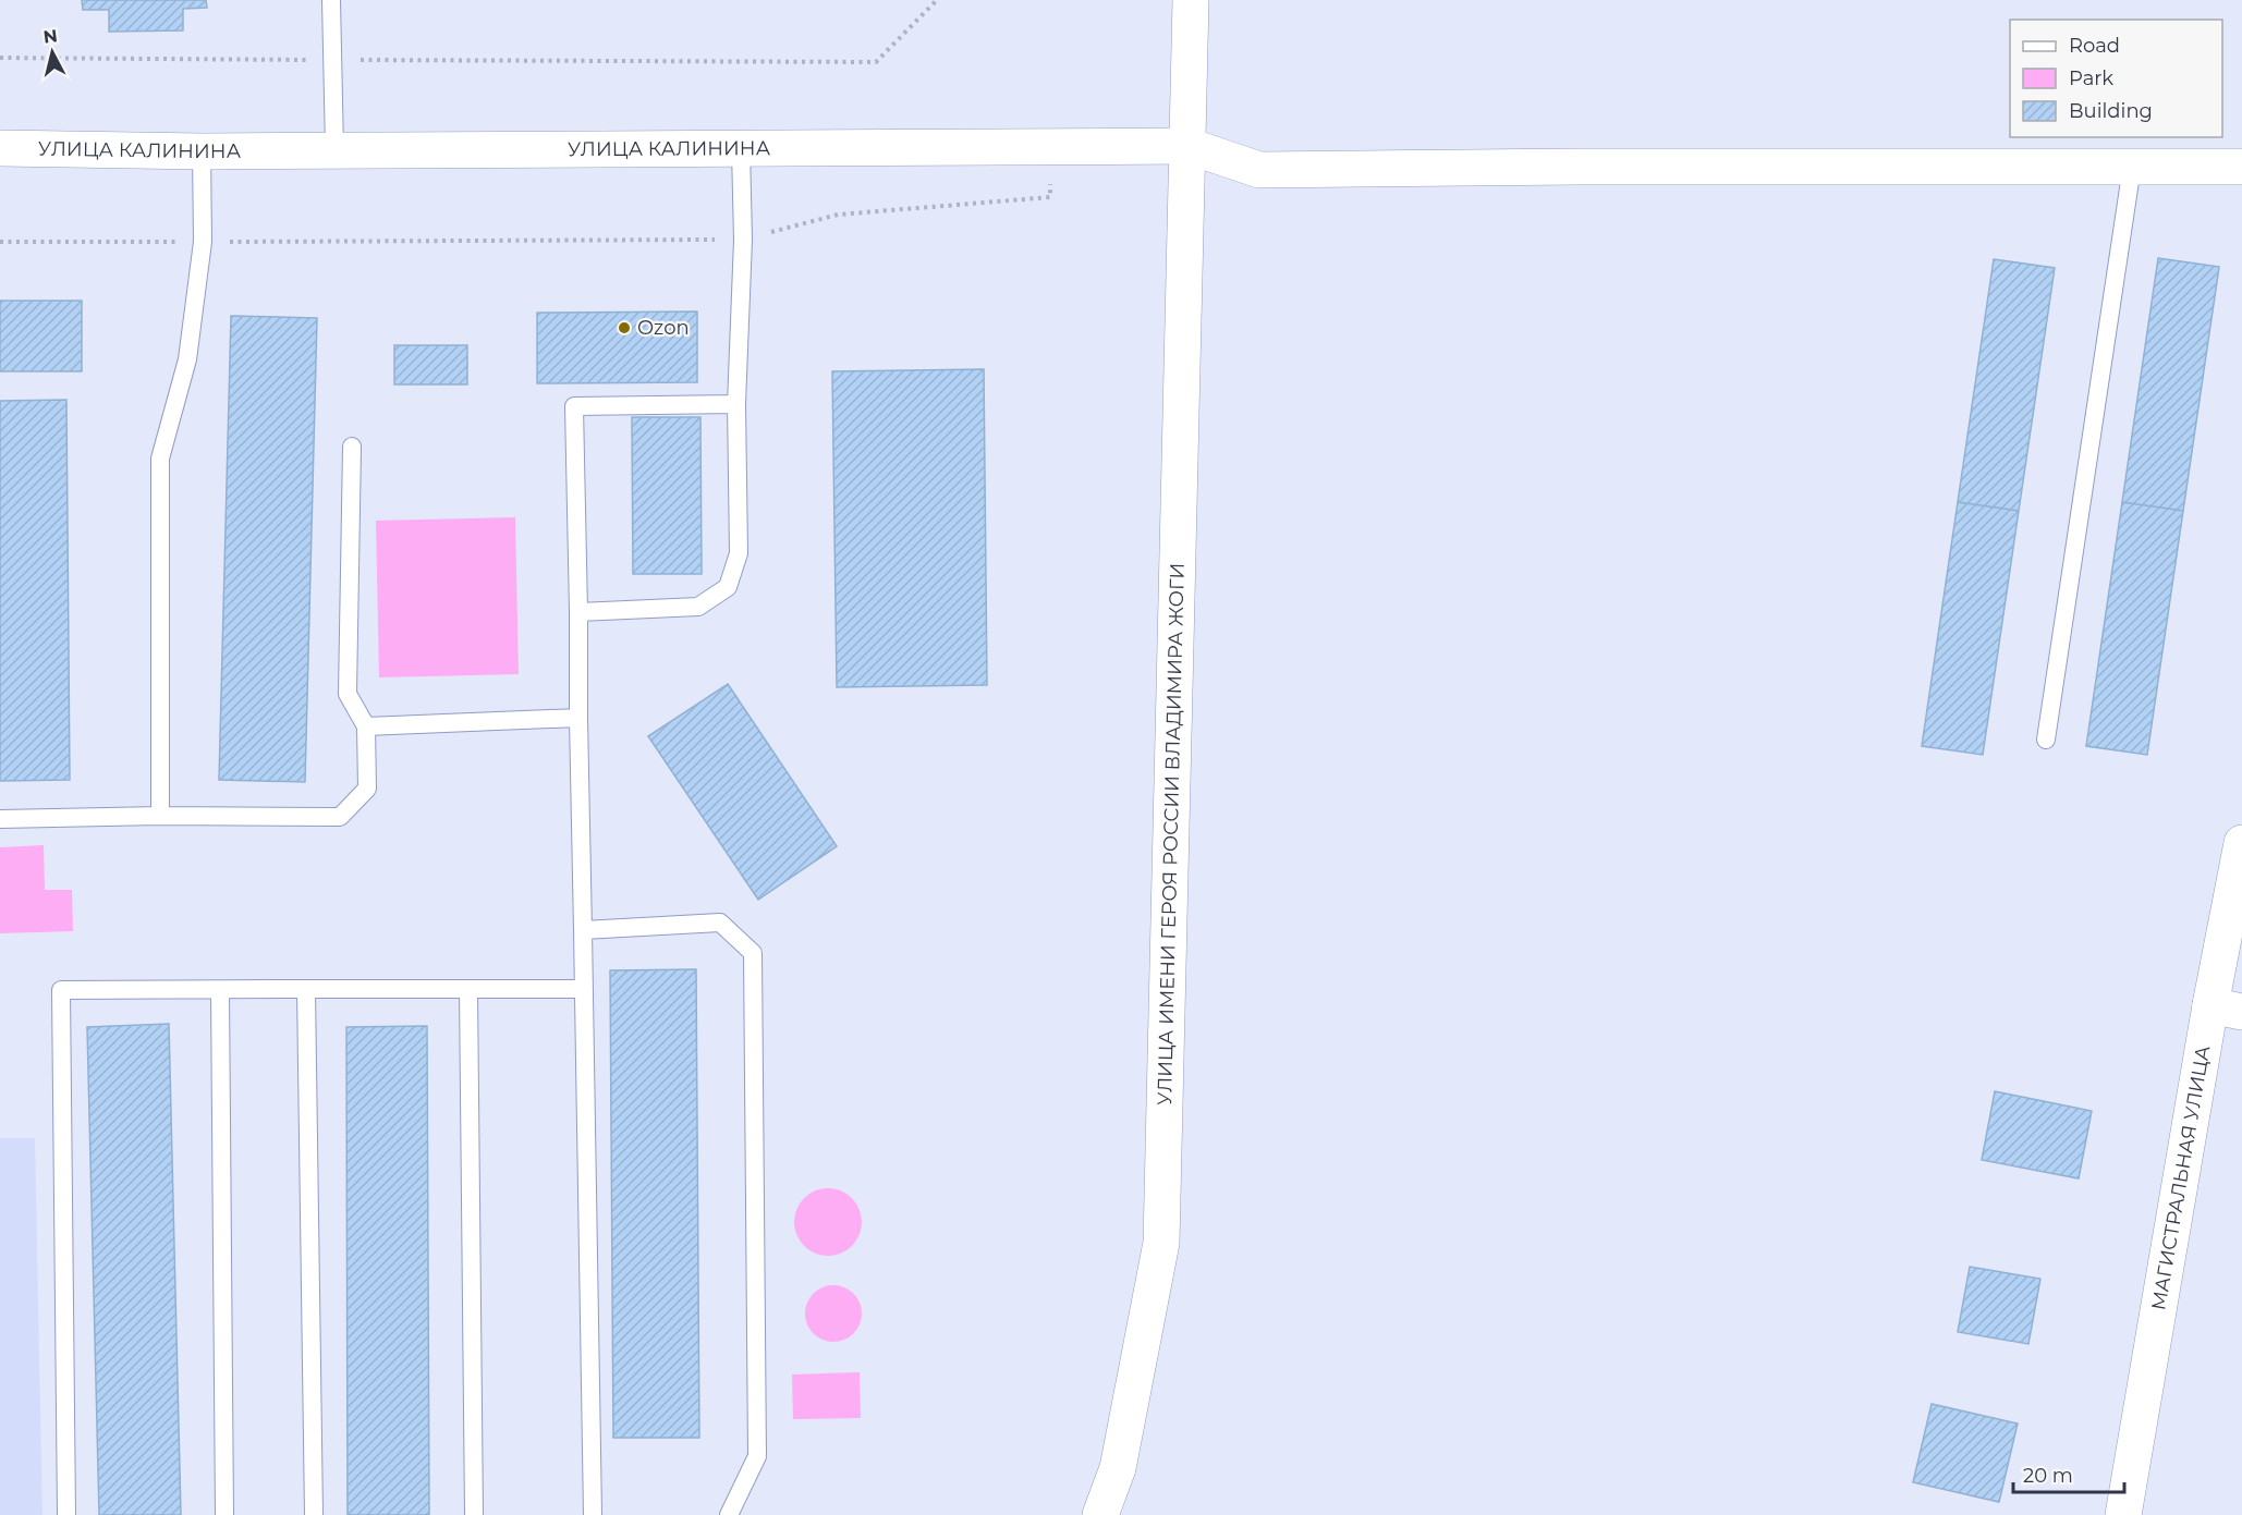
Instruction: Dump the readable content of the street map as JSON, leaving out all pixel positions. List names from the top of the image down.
{
  "streets": {
    "main road": ["УЛИЦА КАЛИНИНА", "УЛИЦА ИМЕНИ ГЕРОЯ РОССИИ ВЛАДИМИРА ЖОГИ", "МАГИСТРАЛЬНАЯ УЛИЦА"]
  },
  "crossings": [
    ["УЛИЦА КАЛИНИНА", "УЛИЦА ИМЕНИ ГЕРОЯ РОССИИ ВЛАДИМИРА ЖОГИ"]
  ],
  "places": ["Ozon"],
  "legend": ["Road", "Park", "Building"],
  "scale_bar": "20 m",
  "north": "top"
}
